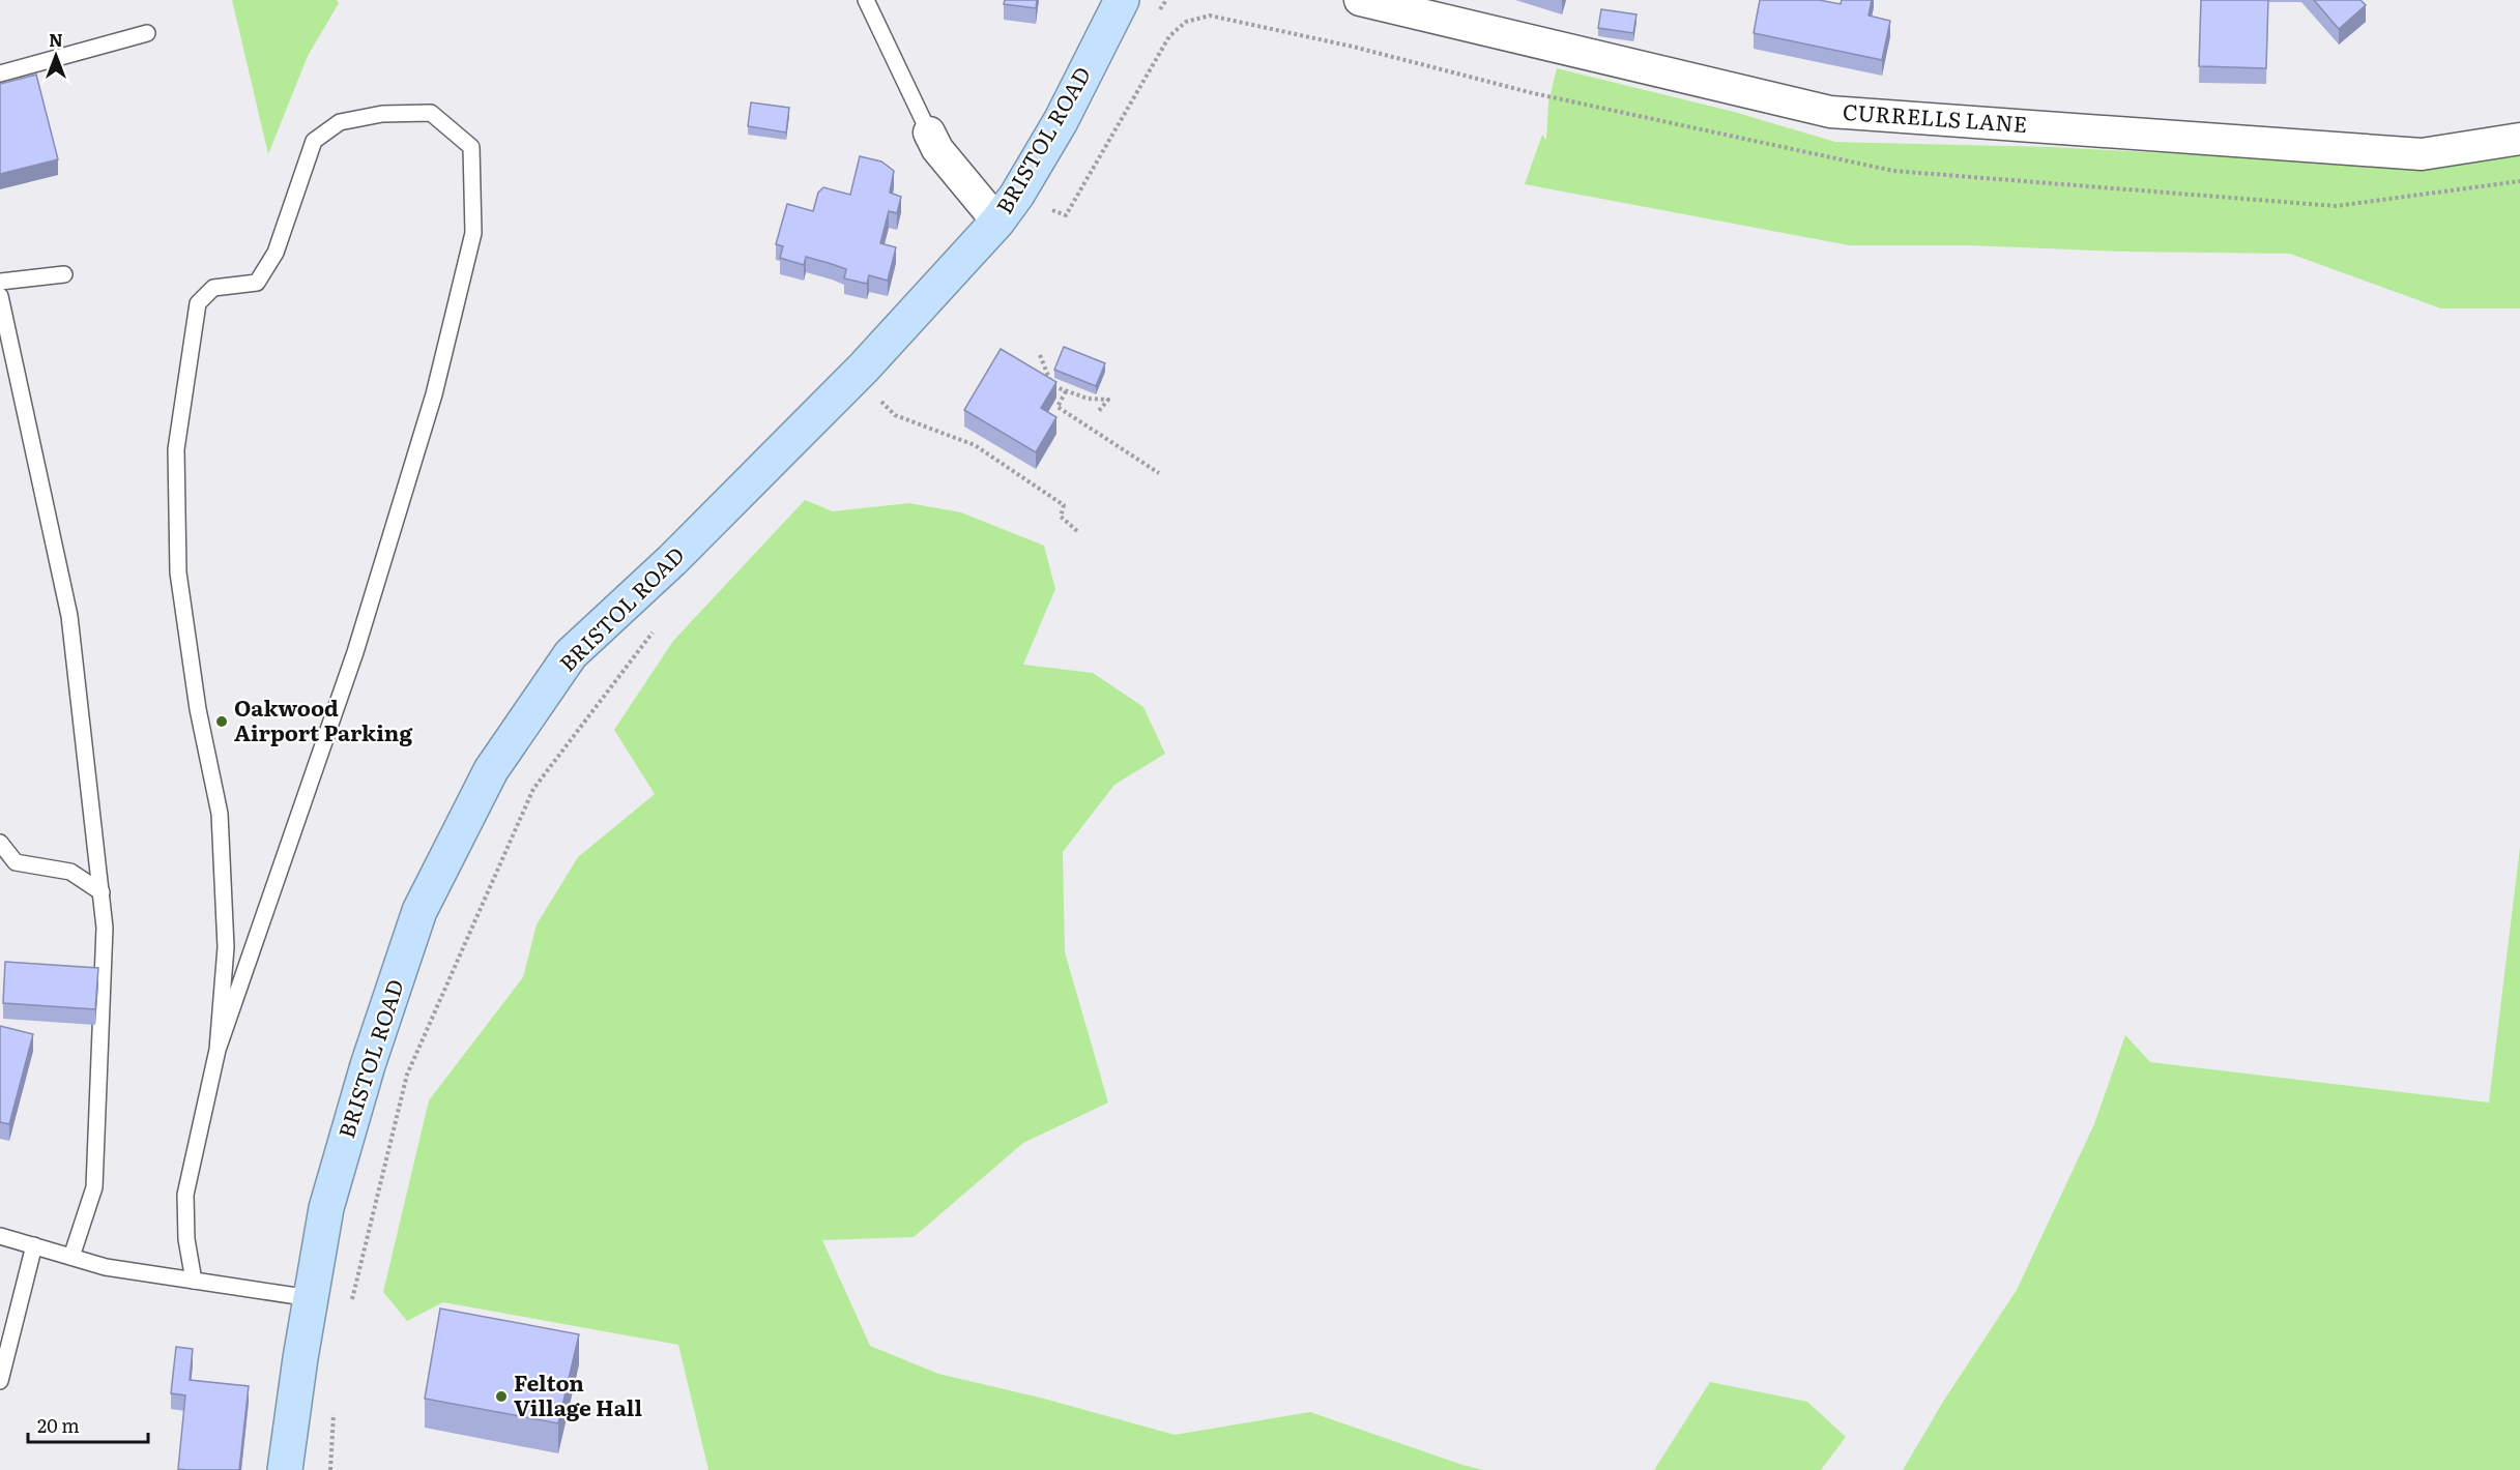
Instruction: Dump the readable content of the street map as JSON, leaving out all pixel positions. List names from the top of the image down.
{
  "streets": {
    "highway": ["BRISTOL ROAD"],
    "street": ["CURRELLS LANE"]
  },
  "places": ["Oakwood Airport Parking", "Felton Village Hall"],
  "scale_bar": "20 m",
  "north": "top"
}
